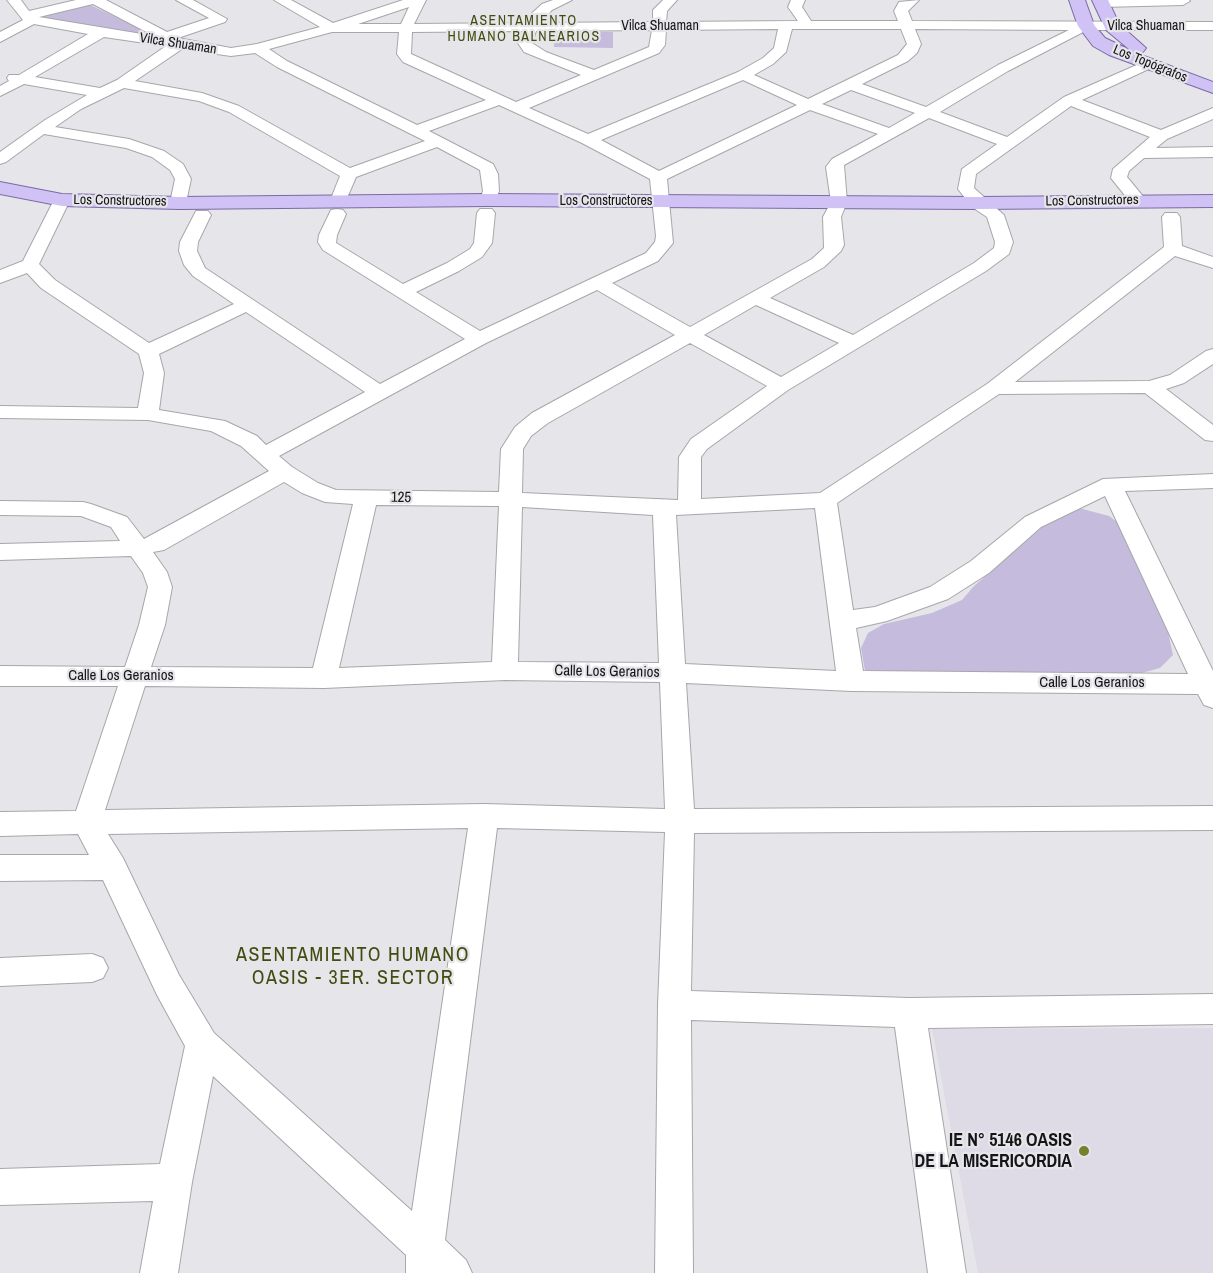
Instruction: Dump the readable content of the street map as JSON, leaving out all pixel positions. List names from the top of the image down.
{
  "streets": {
    "main road": ["Los Topógrafos", "Los Constructores"],
    "street": ["Vilca Shuaman", "125", "Calle Los Geranios"]
  },
  "crossings": [
    ["Vilca Shuaman", "Los Topógrafos"]
  ],
  "districts": ["ASENTAMIENTO HUMANO BALNEARIOS", "ASENTAMIENTO HUMANO OASIS - 3ER. SECTOR"],
  "places": ["IE N° 5146 OASIS DE LA MISERICORDIA"]
}
